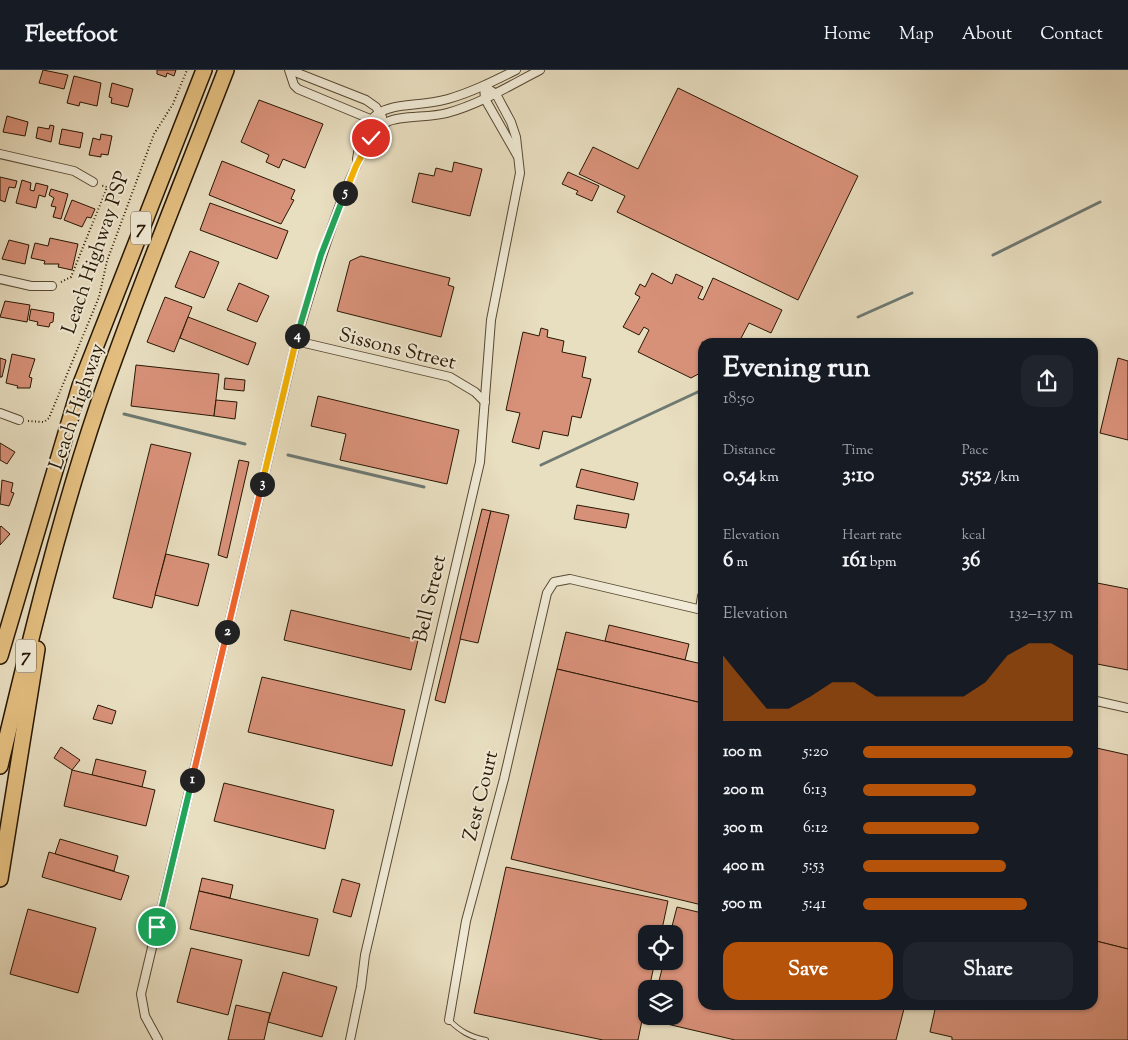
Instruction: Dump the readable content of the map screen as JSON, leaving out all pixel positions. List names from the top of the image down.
{
  "streets": {
    "highway": ["7", "Leach Highway"],
    "street": ["Sissons Street", "Bell Street", "Zest Court"],
    "path": ["Leach Highway PSP"]
  },
  "crossings": [
    ["Sissons Street", "Bell Street"]
  ],
  "page": {
    "header": "Fleetfoot",
    "nav": [
      "Home",
      "Map",
      "About",
      "Contact"
    ],
    "pins": [
      "5",
      "4",
      "3",
      "2",
      "1"
    ],
    "heading": ["Evening run", "18:50"],
    "stats": [
      ["Distance", "0.54 km"],
      ["Time", "3:10"],
      ["Pace", "5:52 /km"],
      ["Elevation", "6 m"],
      ["Heart rate", "161 bpm"],
      ["kcal", "36"]
    ],
    "chart": ["Elevation", "132–137 m"],
    "list": [
      {
        "name": "100 m",
        "note": "5:20"
      },
      {
        "name": "200 m",
        "note": "6:13"
      },
      {
        "name": "300 m",
        "note": "6:12"
      },
      {
        "name": "400 m",
        "note": "5:53"
      },
      {
        "name": "500 m",
        "note": "5:41"
      }
    ],
    "buttons": ["Save", "Share"]
  }
}
